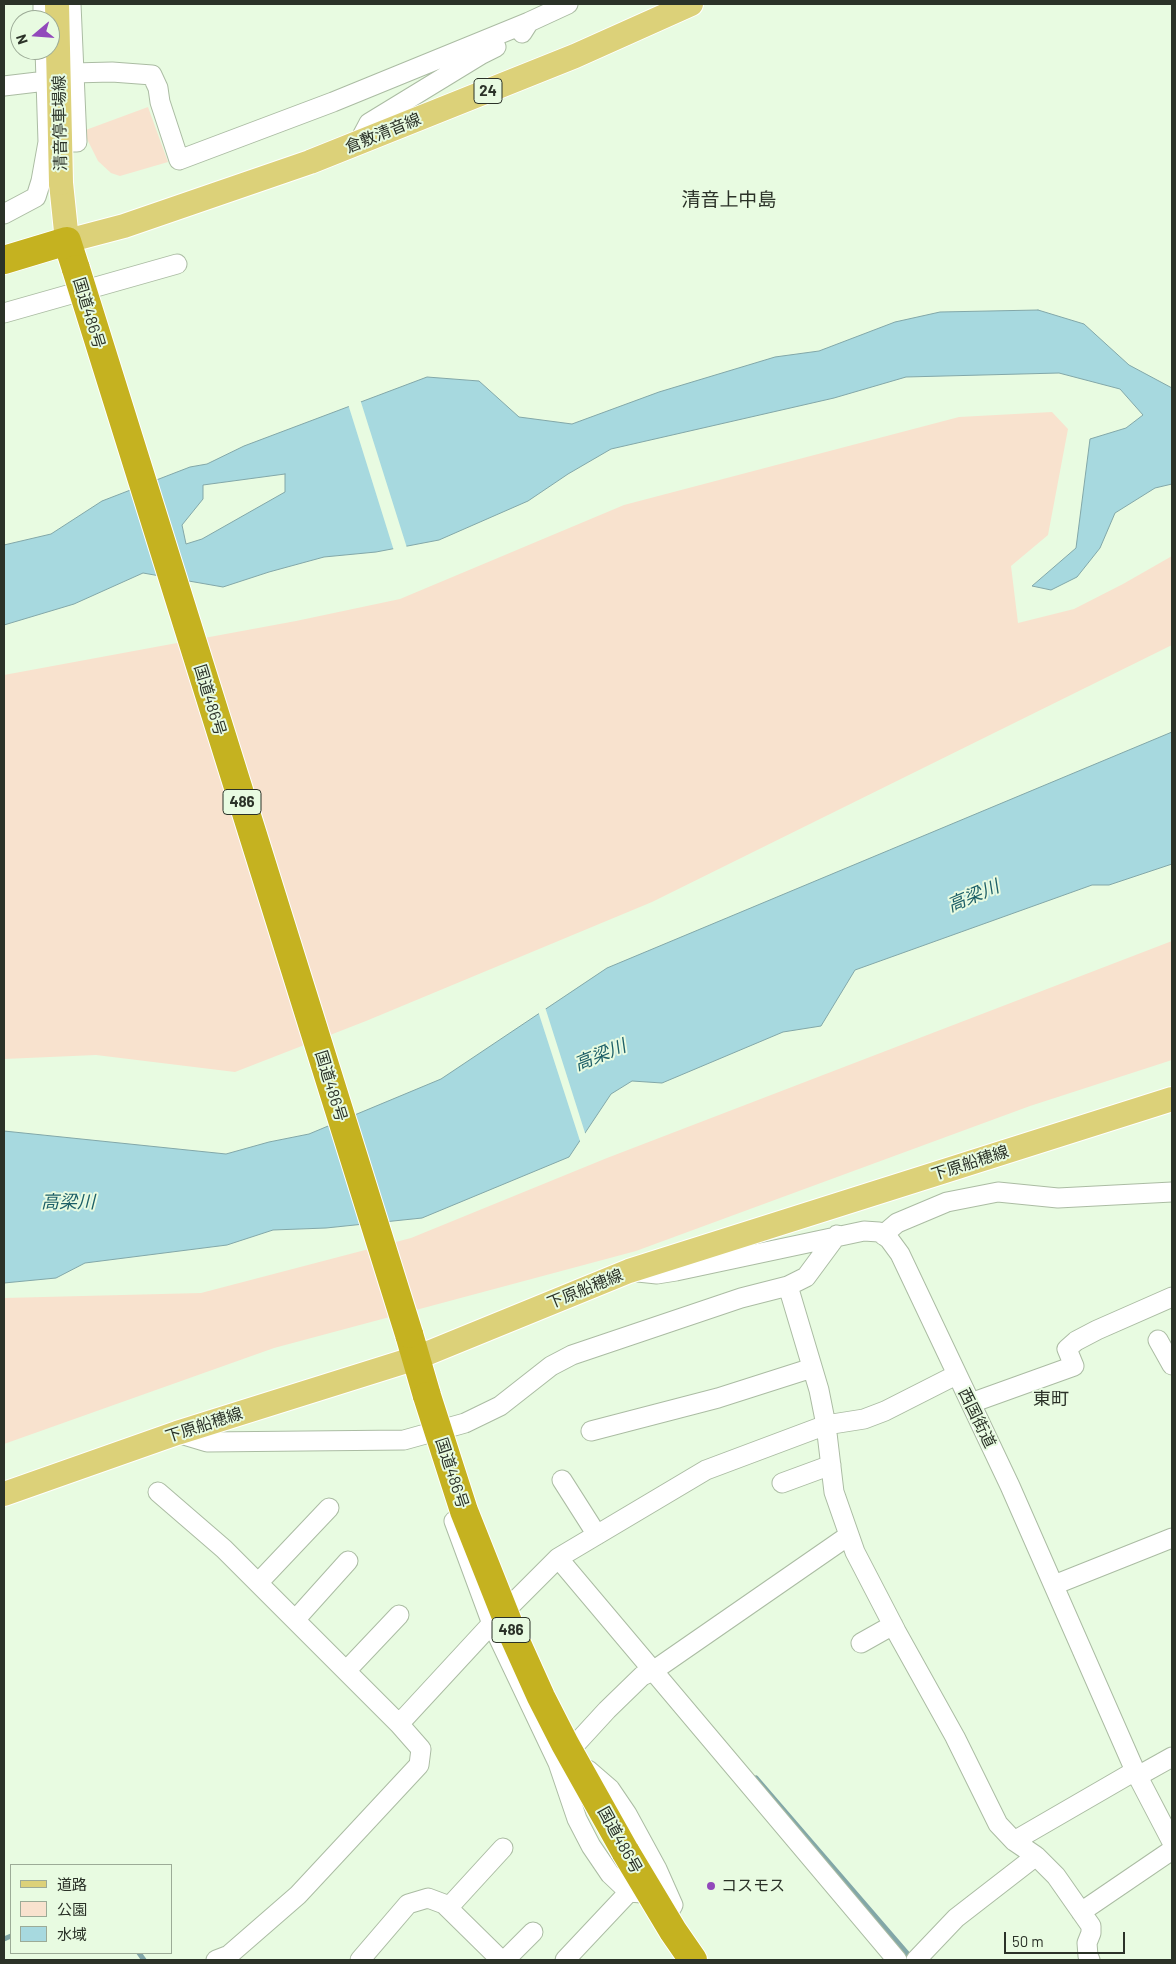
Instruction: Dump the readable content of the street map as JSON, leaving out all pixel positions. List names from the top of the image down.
{
  "streets": {
    "highway": ["国道486号", "486"],
    "main road": [
      "24",
      "清音停車場線",
      "倉敷清音線",
      "下原船穂線"
    ],
    "street": ["西国街道"]
  },
  "crossings": [
    ["清音停車場線", "倉敷清音線"],
    ["清音停車場線", "国道486号"],
    ["倉敷清音線", "国道486号"],
    ["国道486号", "下原船穂線"]
  ],
  "districts": ["清音上中島", "東町"],
  "water": ["高梁川"],
  "places": ["コスモス"],
  "legend": ["道路", "公園", "水域"],
  "scale_bar": "50 m",
  "north": "left"
}
